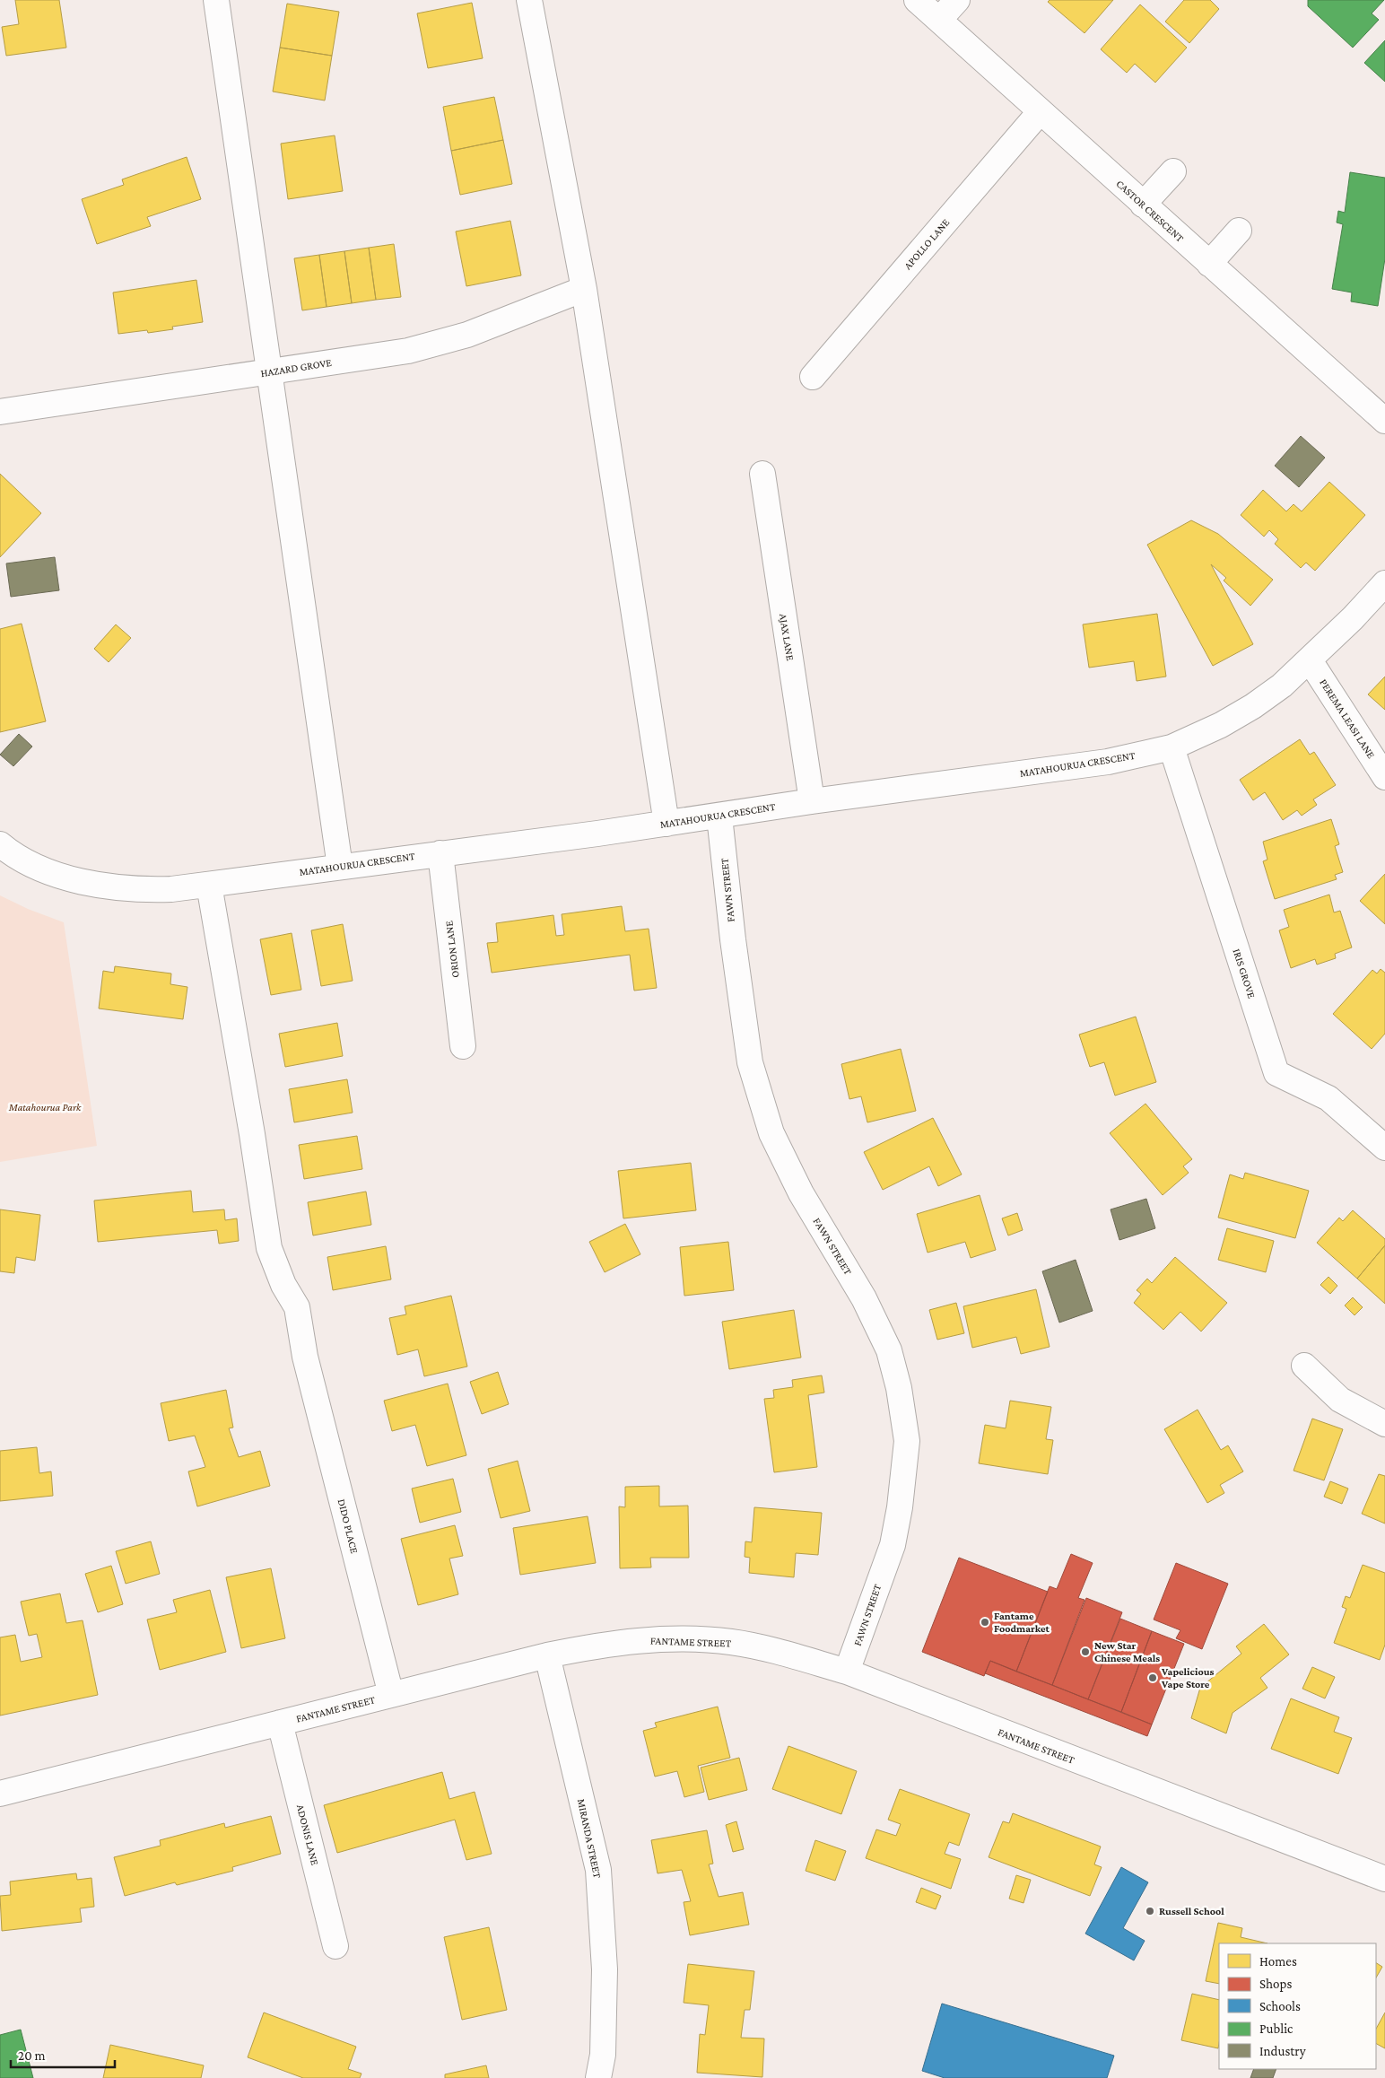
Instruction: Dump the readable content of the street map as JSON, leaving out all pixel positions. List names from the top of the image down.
{
  "streets": {
    "street": [
      "CASTOR CRESCENT",
      "APOLLO LANE",
      "HAZARD GROVE",
      "AJAX LANE",
      "PEREMA LEASI LANE",
      "MATAHOURUA CRESCENT",
      "FAWN STREET",
      "ORION LANE",
      "IRIS GROVE",
      "DIDO PLACE",
      "FANTAME STREET",
      "ADONIS LANE",
      "MIRANDA STREET"
    ]
  },
  "crossings": [
    ["CASTOR CRESCENT", "APOLLO LANE"],
    ["AJAX LANE", "MATAHOURUA CRESCENT"],
    ["PEREMA LEASI LANE", "MATAHOURUA CRESCENT"],
    ["MATAHOURUA CRESCENT", "FAWN STREET"],
    ["MATAHOURUA CRESCENT", "ORION LANE"],
    ["MATAHOURUA CRESCENT", "IRIS GROVE"],
    ["MATAHOURUA CRESCENT", "DIDO PLACE"],
    ["FAWN STREET", "FANTAME STREET"],
    ["DIDO PLACE", "FANTAME STREET"],
    ["FANTAME STREET", "ADONIS LANE"],
    ["FANTAME STREET", "MIRANDA STREET"]
  ],
  "parks": ["Matahourua Park"],
  "places": [
    "Fantame Foodmarket",
    "New Star Chinese Meals",
    "Vapelicious Vape Store",
    "Russell School"
  ],
  "legend": [
    "Homes",
    "Shops",
    "Schools",
    "Public",
    "Industry"
  ],
  "scale_bar": "20 m"
}
